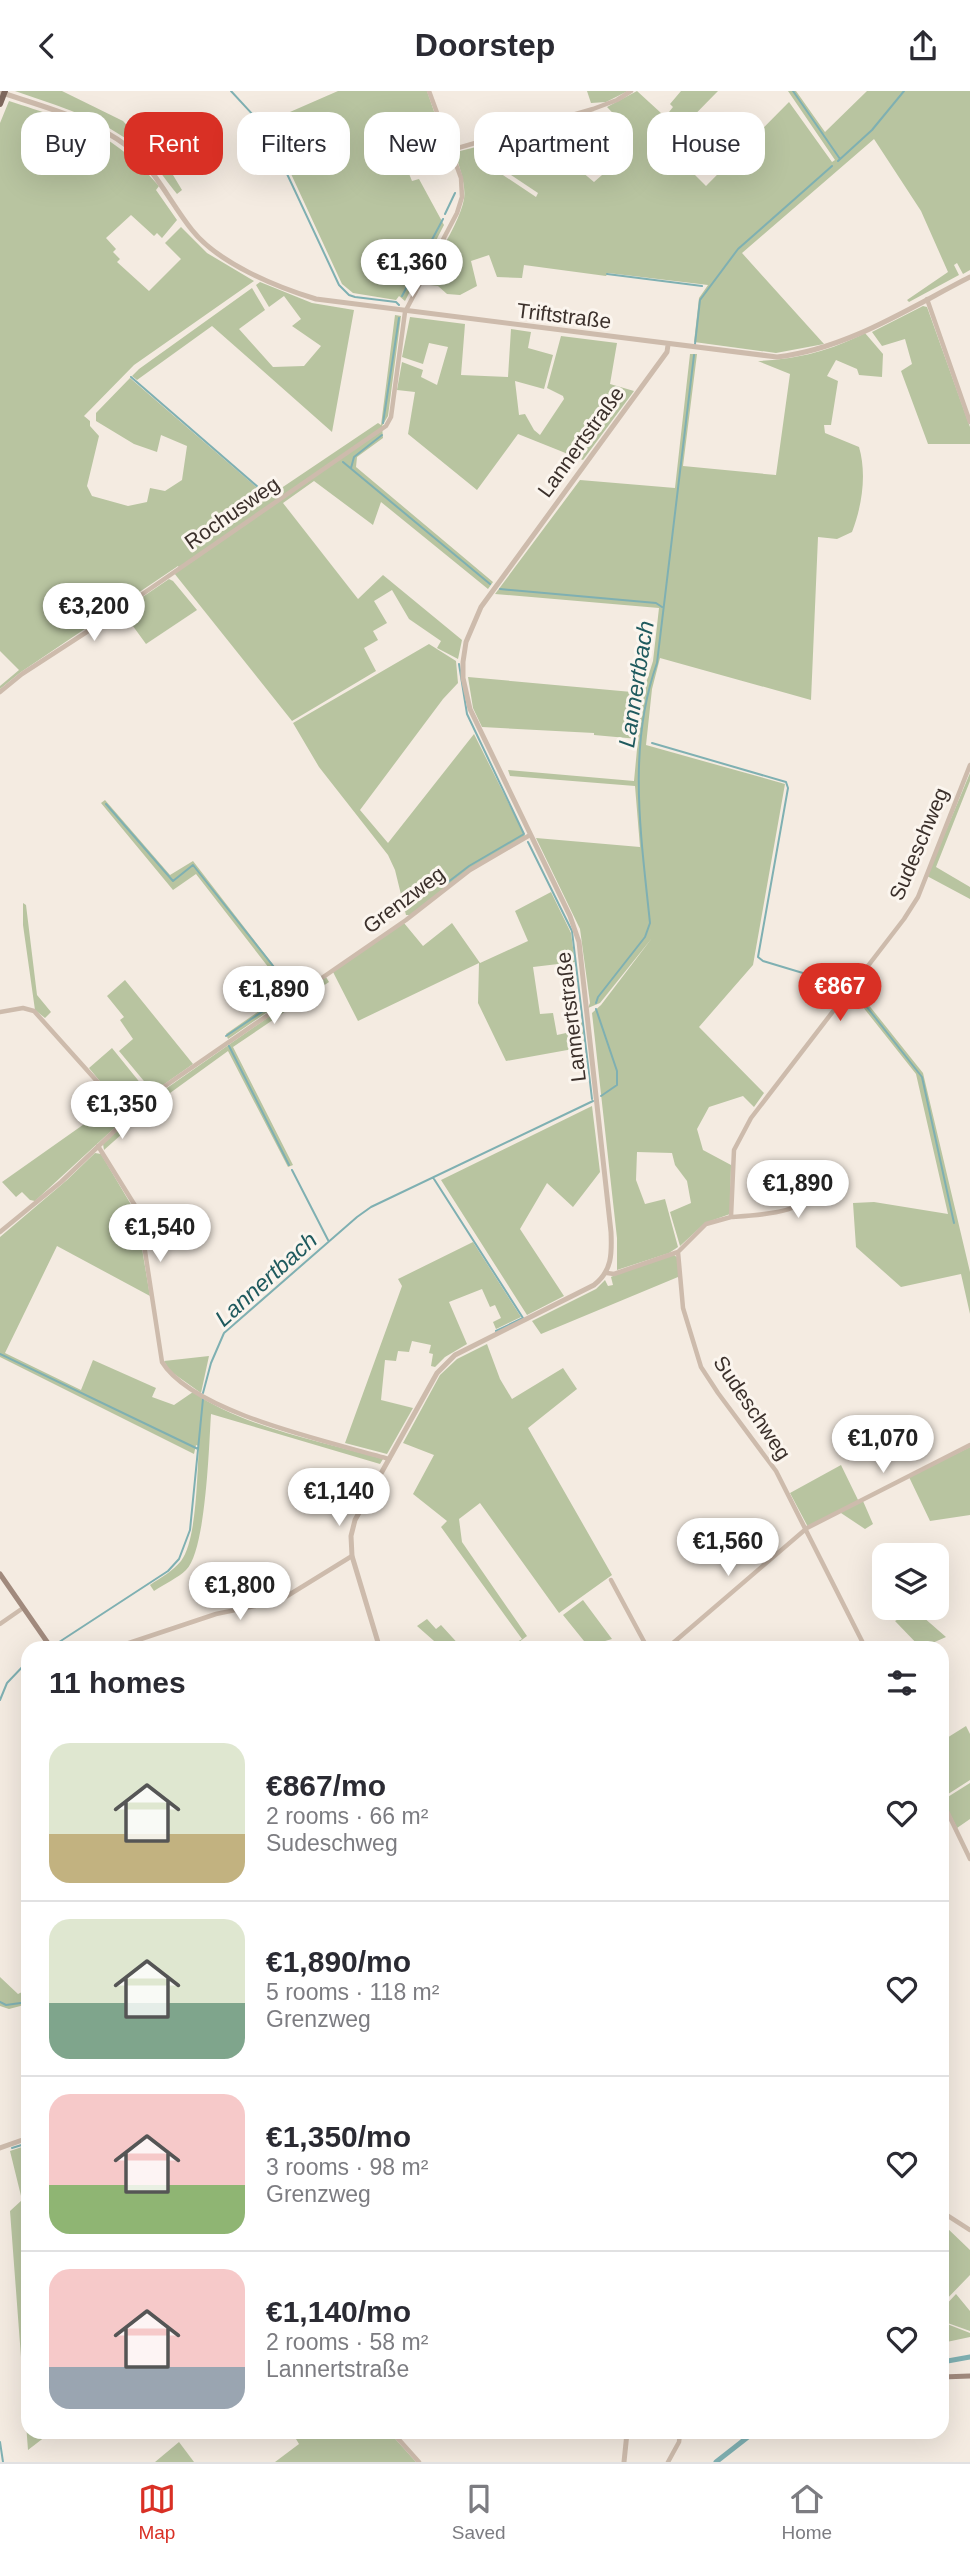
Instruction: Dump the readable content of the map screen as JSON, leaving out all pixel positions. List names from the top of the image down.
{
  "streets": {
    "street": [
      "Triftstraße",
      "Lannertstraße",
      "Rochusweg",
      "Sudeschweg",
      "Grenzweg"
    ]
  },
  "crossings": [
    ["Triftstraße", "Lannertstraße"],
    ["Triftstraße", "Rochusweg"],
    ["Lannertstraße", "Grenzweg"]
  ],
  "water": ["Lannertbach"],
  "page": {
    "header": "Doorstep",
    "chip": [
      "Buy",
      "Rent",
      "Filters",
      "New",
      "Apartment",
      "House"
    ],
    "price": [
      "€1,360",
      "€3,200",
      "€867",
      "€1,890",
      "€1,350",
      "€1,890",
      "€1,540",
      "€1,070",
      "€1,140",
      "€1,560",
      "€1,800"
    ],
    "heading": "11 homes",
    "list": [
      {
        "name": "€867/mo",
        "note": "2 rooms · 66 m² · Sudeschweg"
      },
      {
        "name": "€1,890/mo",
        "note": "5 rooms · 118 m² · Grenzweg"
      },
      {
        "name": "€1,350/mo",
        "note": "3 rooms · 98 m² · Grenzweg"
      },
      {
        "name": "€1,140/mo",
        "note": "2 rooms · 58 m² · Lannertstraße"
      }
    ],
    "tabs": ["Map", "Saved", "Home"]
  }
}
